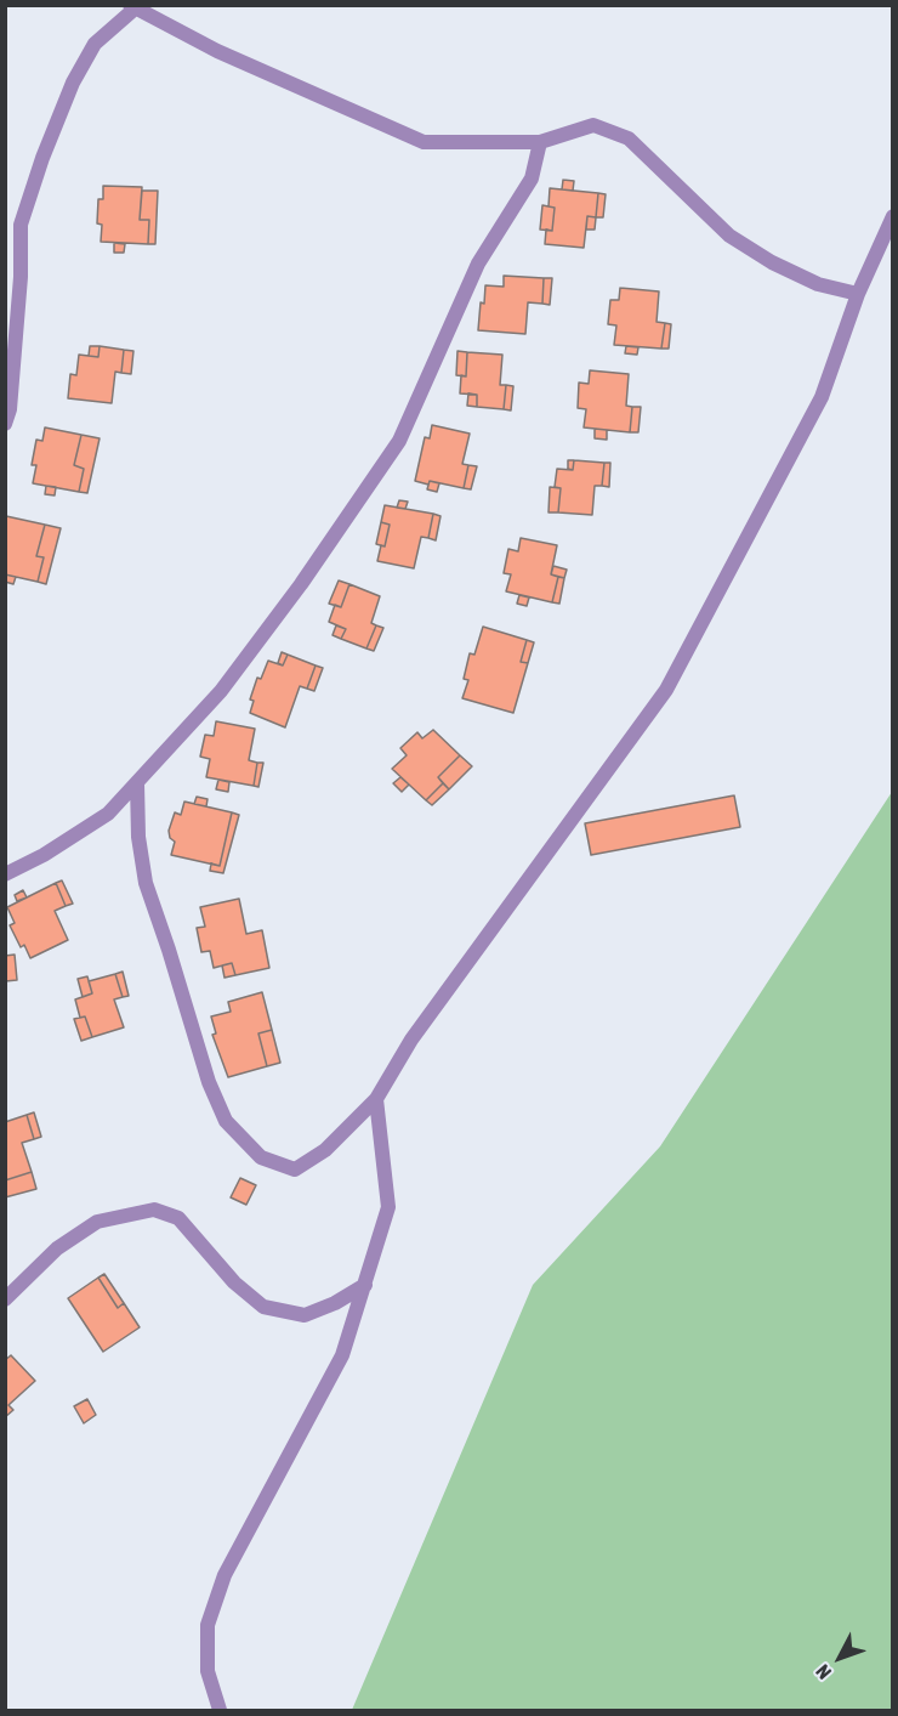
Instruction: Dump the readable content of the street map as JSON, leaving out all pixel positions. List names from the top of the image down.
{
  "north": "bottom left"
}
